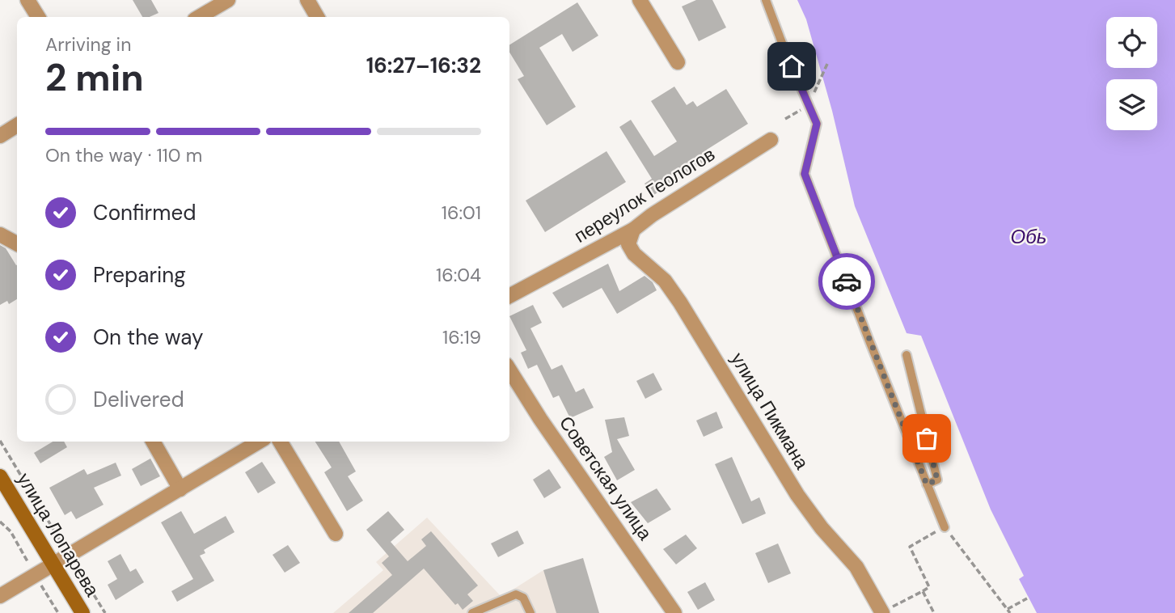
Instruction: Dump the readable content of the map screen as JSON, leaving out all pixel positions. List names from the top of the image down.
{
  "streets": {
    "main road": ["улица Лопарева"],
    "street": ["переулок Геологов", "улица Пикмана", "Советская улица"]
  },
  "crossings": [
    ["переулок Геологов", "улица Пикмана"]
  ],
  "water": ["Обь"],
  "page": {
    "heading": ["2 min", "Arriving in", "16:27–16:32"],
    "bar": "On the way · 110 m",
    "list": [
      ["Confirmed", "16:01"],
      ["Preparing", "16:04"],
      ["On the way", "16:19"],
      "Delivered"
    ]
  }
}
